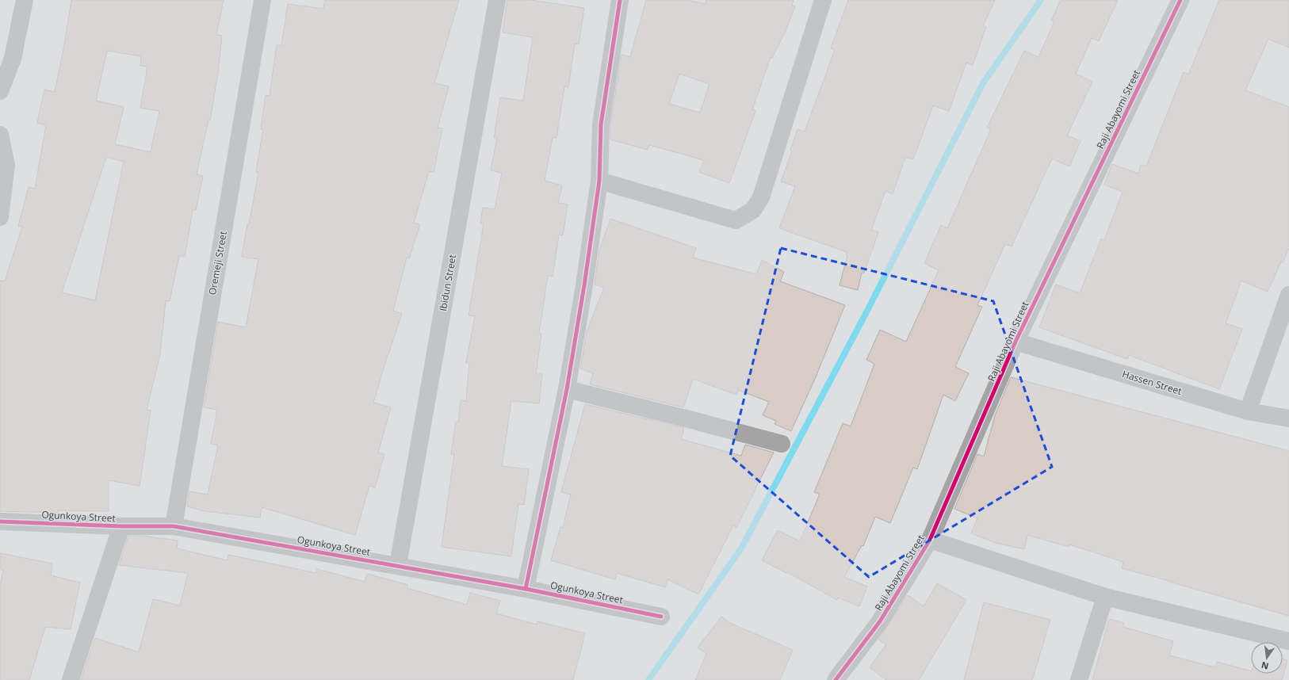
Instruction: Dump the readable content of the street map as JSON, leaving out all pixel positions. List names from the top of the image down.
{
  "streets": {
    "street": [
      "Raji Abayomi Street",
      "Oremeji Street",
      "Ibidun Street",
      "Hassen Street",
      "Ogunkoya Street"
    ]
  },
  "crossings": [
    ["Raji Abayomi Street", "Hassen Street"],
    ["Oremeji Street", "Ogunkoya Street"],
    ["Ibidun Street", "Ogunkoya Street"]
  ],
  "north": "bottom"
}
